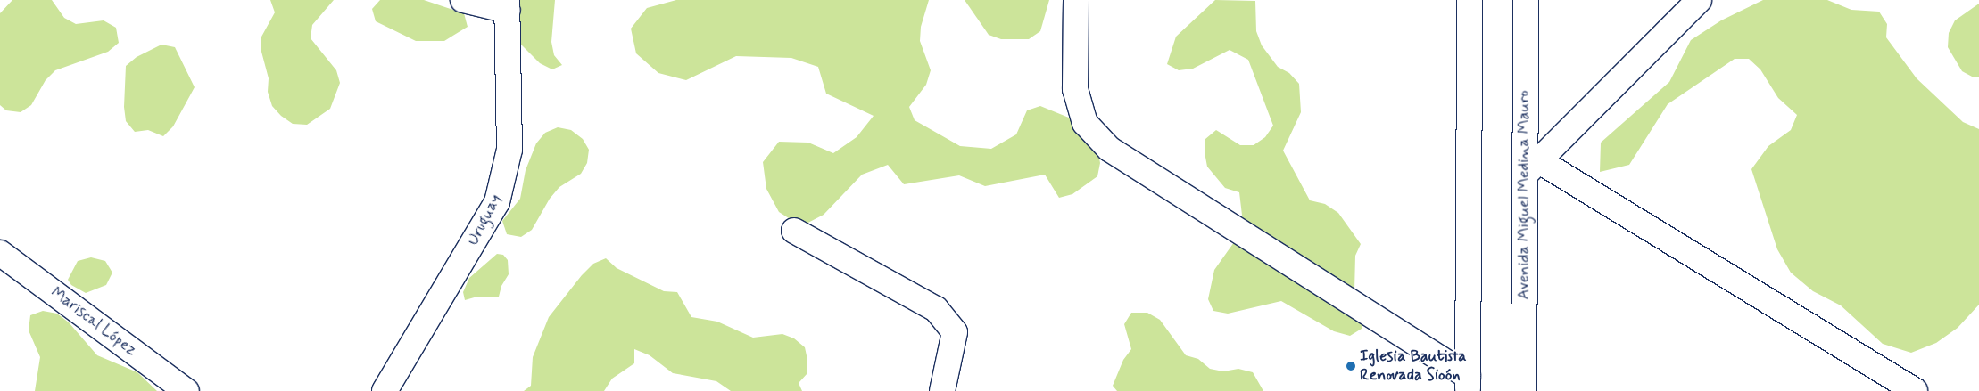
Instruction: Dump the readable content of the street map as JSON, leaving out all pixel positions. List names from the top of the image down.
{
  "streets": {
    "street": ["Avenida Miguel Medina Mauro", "Uruguay", "Mariscal López"]
  },
  "places": ["Iglesia Bautista Renovada Sioón"]
}
